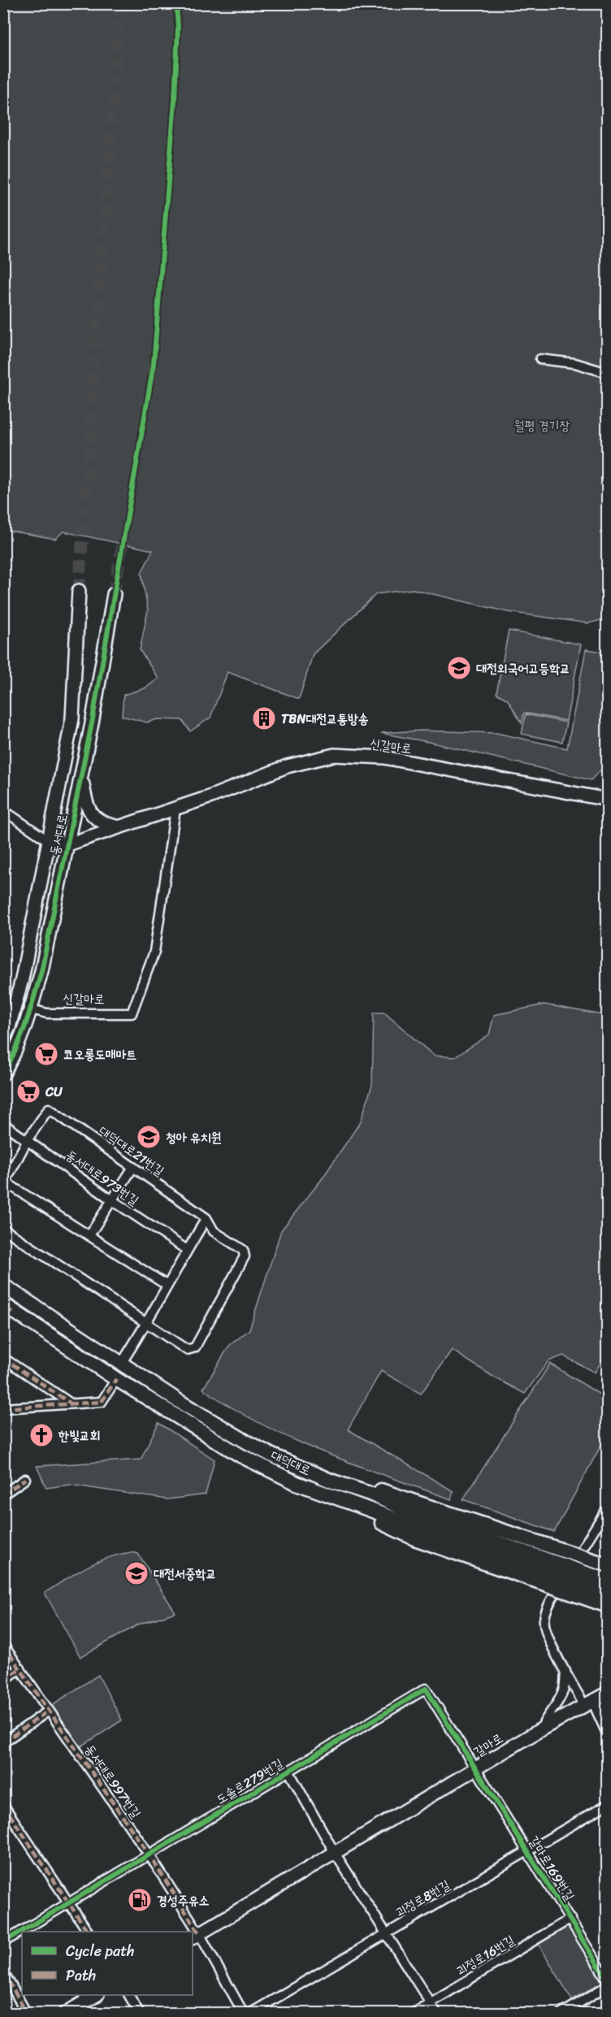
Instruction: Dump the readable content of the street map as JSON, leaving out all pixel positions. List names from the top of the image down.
{
  "streets": {
    "main road": ["대덕대로"],
    "street": [
      "신갈마로",
      "동서대로",
      "대덕대로21번길",
      "동서대로973번길",
      "갈마로",
      "동서대로997번길",
      "도솔로279번길",
      "갈마로169번길",
      "괴정로8번길",
      "괴정로16번길"
    ]
  },
  "crossings": [
    ["신갈마로", "동서대로"],
    ["대덕대로21번길", "동서대로973번길"],
    ["갈마로", "동서대로997번길"],
    ["갈마로", "도솔로279번길"],
    ["갈마로", "갈마로169번길"],
    ["동서대로997번길", "도솔로279번길"],
    ["도솔로279번길", "갈마로169번길"],
    ["갈마로169번길", "괴정로8번길"],
    ["갈마로169번길", "괴정로16번길"]
  ],
  "parks": ["월평 경기장"],
  "places": {
    "school or university": ["대전외국어고등학교", "청아 유치원", "대전서중학교"],
    "building": ["TBN대전교통방송"],
    "supermarket": ["코오롱도매마트", "CU"],
    "church": ["한빛교회"],
    "fuel station": ["경성주유소"]
  },
  "legend": ["Cycle path", "Path"]
}
